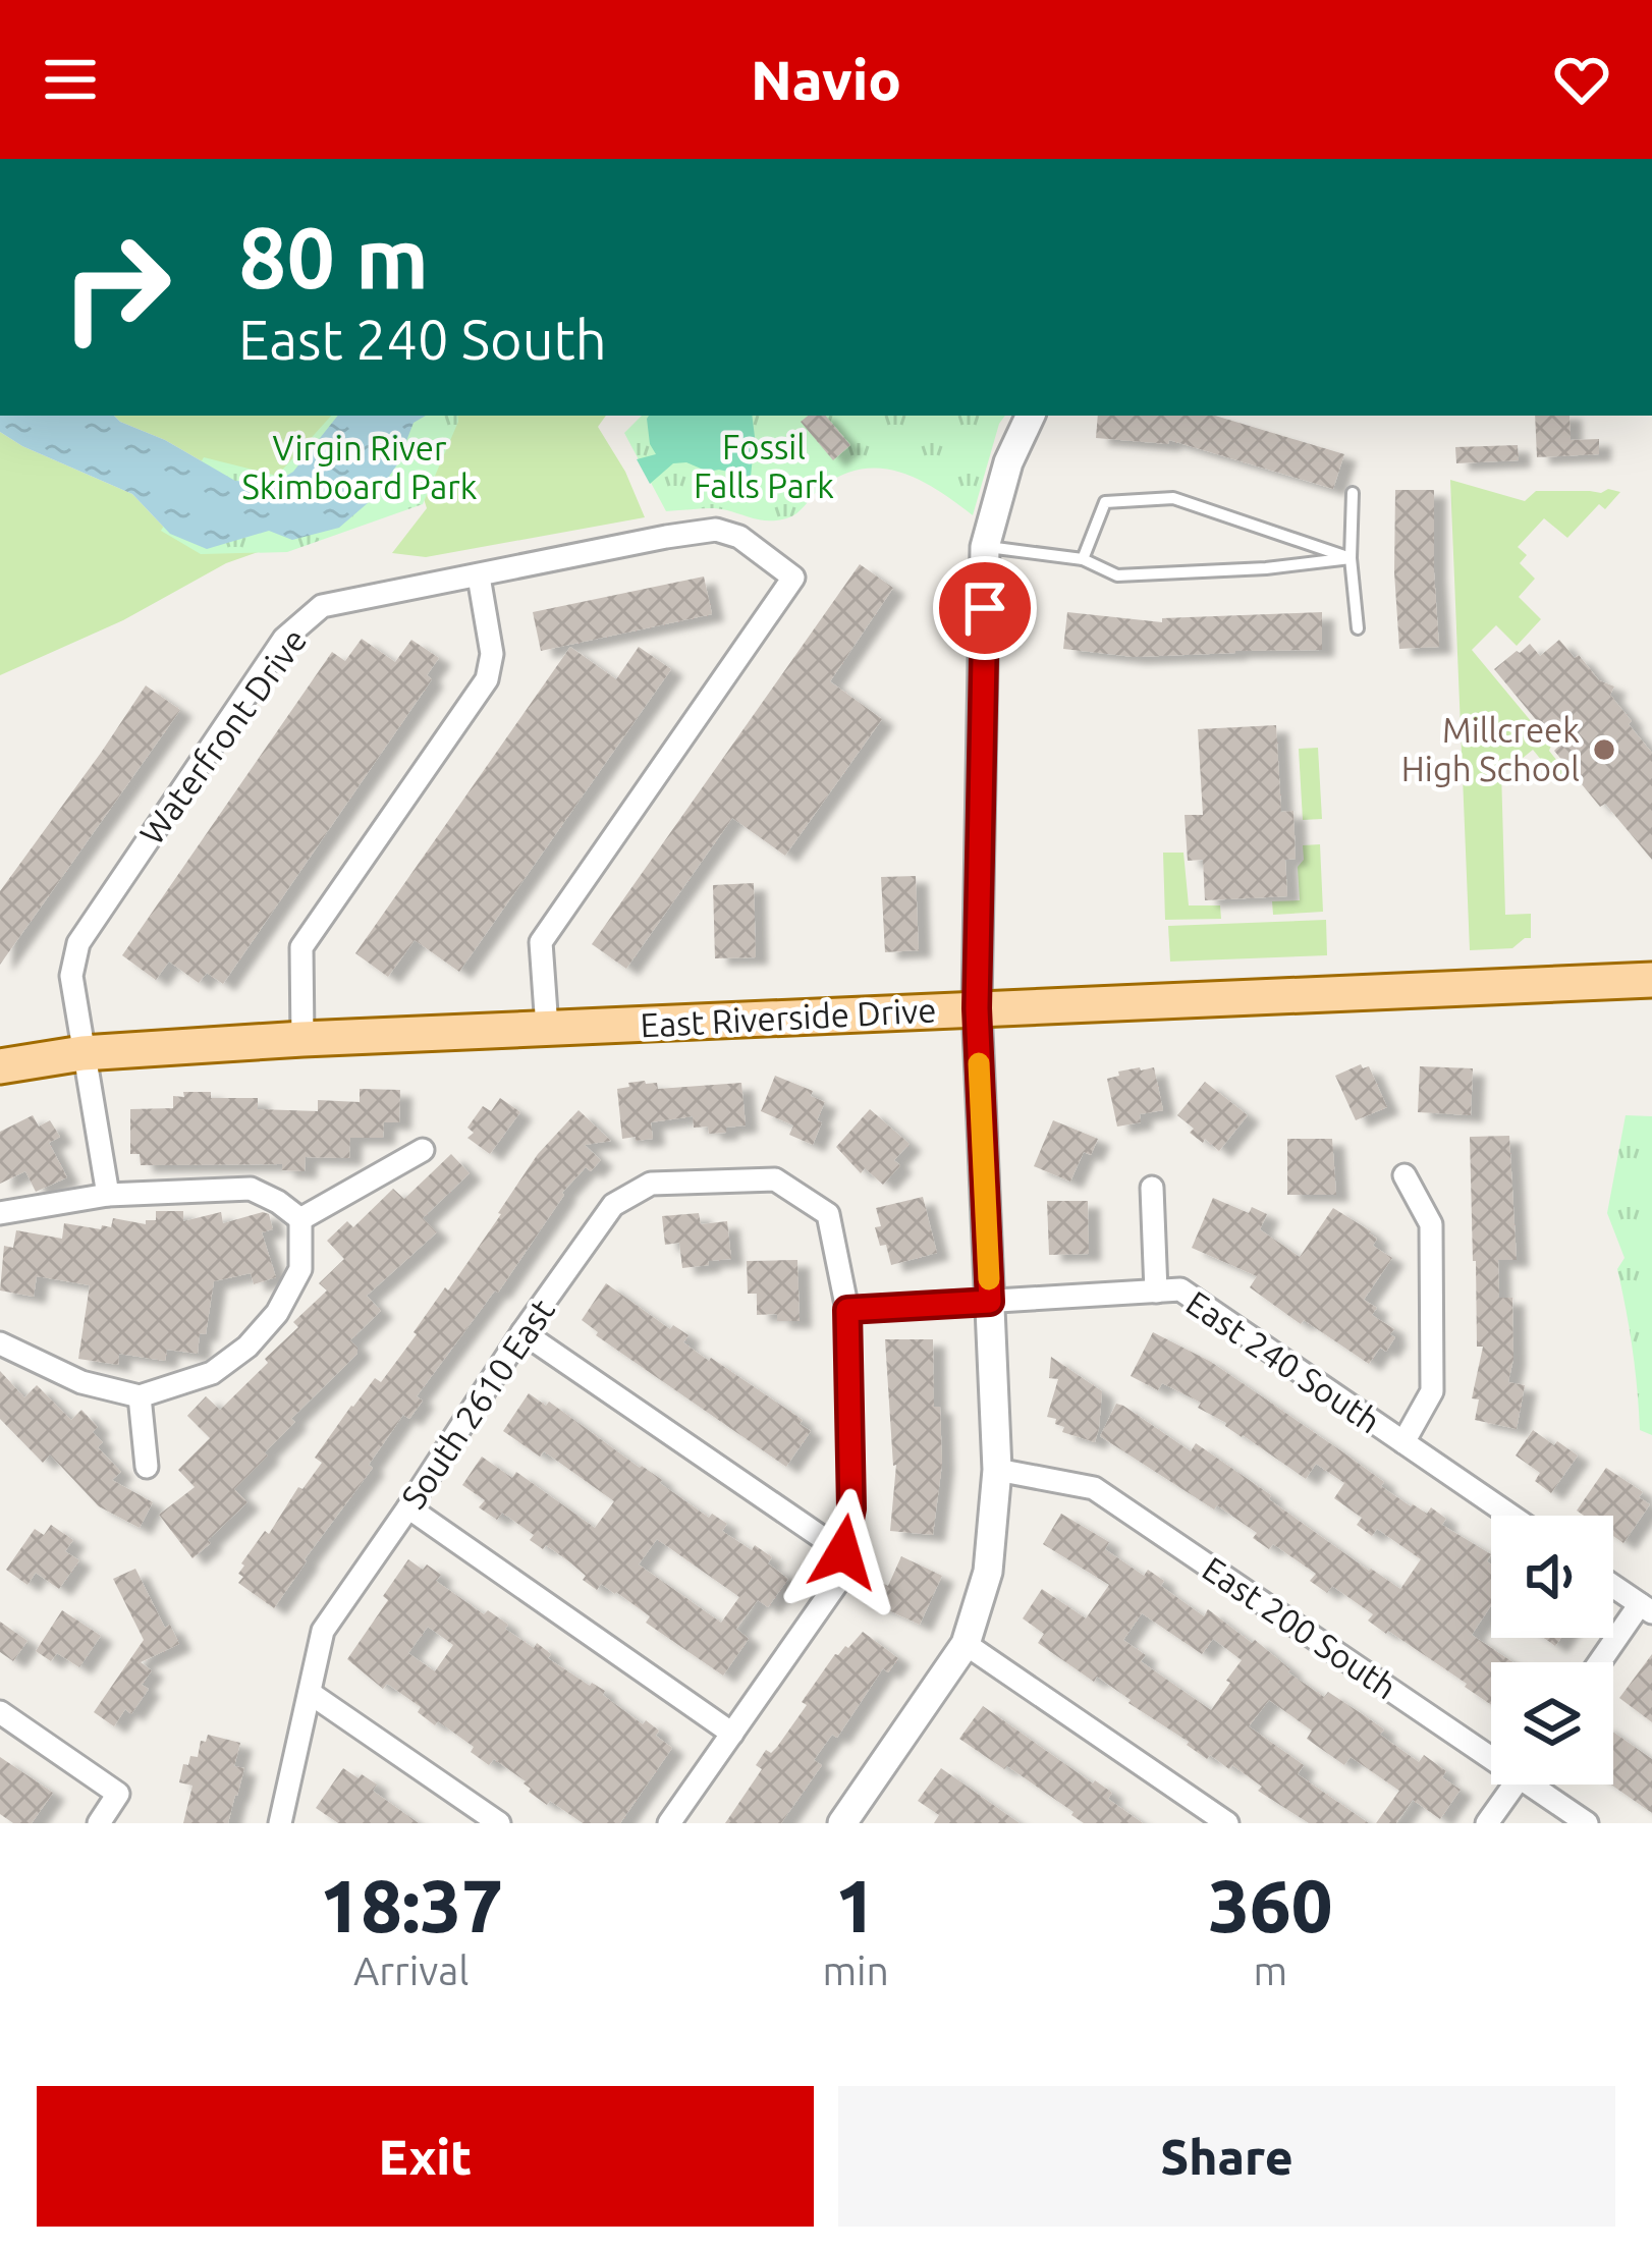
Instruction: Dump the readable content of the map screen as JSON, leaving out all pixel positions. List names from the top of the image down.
{
  "streets": {
    "main road": ["East Riverside Drive"],
    "street": [
      "Waterfront Drive",
      "East 240 South",
      "South 2610 East",
      "East 200 South"
    ]
  },
  "crossings": [
    ["Waterfront Drive", "East Riverside Drive"],
    ["East 240 South", "South 2610 East"]
  ],
  "parks": ["Fossil Falls Park", "Virgin River Skimboard Park"],
  "places": ["Millcreek High School"],
  "page": {
    "header": "Navio",
    "turn": ["80 m", "East 240 South"],
    "eta": [
      "18:37",
      "Arrival",
      "1",
      "min",
      "360",
      "m"
    ],
    "buttons": ["Exit", "Share"]
  }
}
